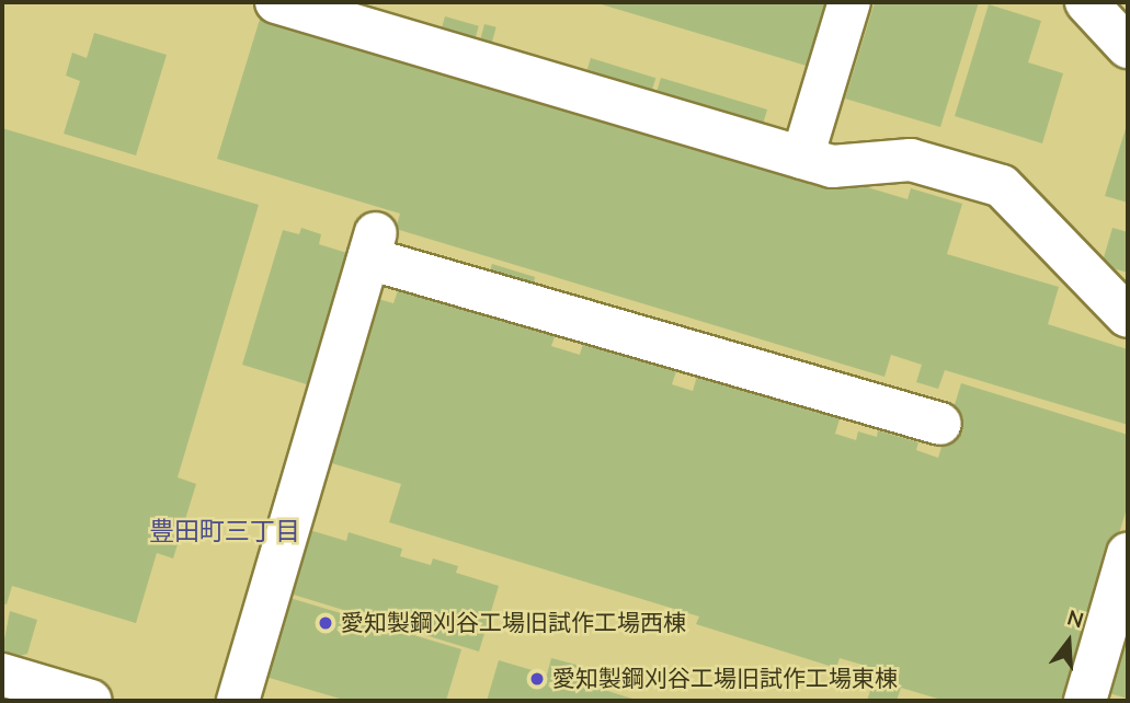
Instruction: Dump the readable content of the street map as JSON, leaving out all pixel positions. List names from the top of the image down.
{
  "districts": ["豊田町三丁目"],
  "places": ["愛知製鋼刈谷工場旧試作工場西棟", "愛知製鋼刈谷工場旧試作工場東棟"],
  "north": "top"
}
